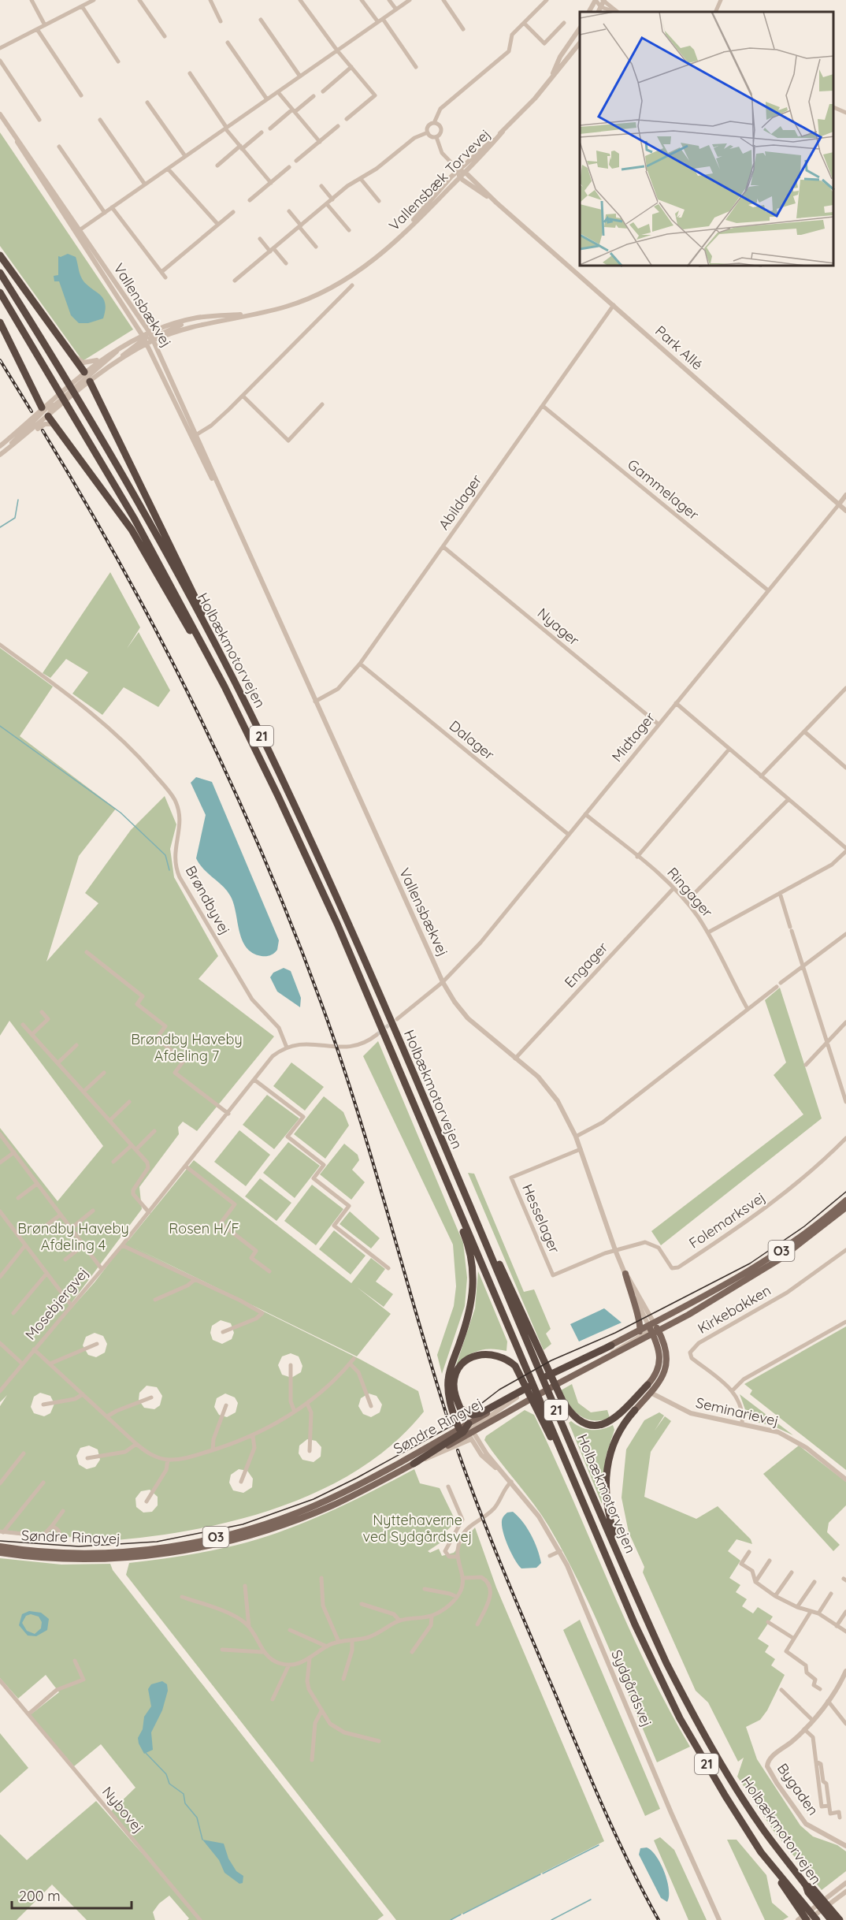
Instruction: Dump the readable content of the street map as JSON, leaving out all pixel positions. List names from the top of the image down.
{
  "streets": {
    "highway": ["Holbækmotorvejen", "21"],
    "main road": ["O3", "Søndre Ringvej"],
    "street": [
      "Vallensbæk Torvevej",
      "Vallensbækvej",
      "Park Allé",
      "Gammelager",
      "Abildager",
      "Nyager",
      "Midtager",
      "Dalager",
      "Ringager",
      "Brøndbyvej",
      "Engager",
      "Hesselager",
      "Folemarksvej",
      "Mosebjergvej",
      "Kirkebakken",
      "Seminarievej",
      "Sydgårdsvej",
      "Bygaden",
      "Nybovej"
    ]
  },
  "crossings": [
    ["Vallensbæk Torvevej", "Vallensbækvej"],
    ["Vallensbæk Torvevej", "Park Allé"],
    ["Vallensbækvej", "Abildager"],
    ["Vallensbækvej", "Midtager"],
    ["Vallensbækvej", "Engager"],
    ["Vallensbækvej", "Hesselager"],
    ["Vallensbækvej", "Folemarksvej"],
    ["Vallensbækvej", "Søndre Ringvej"],
    ["Park Allé", "Abildager"],
    ["Park Allé", "Midtager"],
    ["Gammelager", "Abildager"],
    ["Gammelager", "Midtager"],
    ["Abildager", "Nyager"],
    ["Abildager", "Dalager"],
    ["Nyager", "Midtager"],
    ["Midtager", "Dalager"],
    ["Midtager", "Ringager"],
    ["Ringager", "Engager"],
    ["Brøndbyvej", "Mosebjergvej"],
    ["Hesselager", "Folemarksvej"],
    ["Kirkebakken", "Seminarievej"],
    ["Søndre Ringvej", "Sydgårdsvej"]
  ],
  "parks": [
    "Brøndby Haveby Afdeling 7",
    "Brøndby Haveby Afdeling 4",
    "Rosen H/F",
    "Nyttehaverne ved Sydgårdsvej"
  ],
  "scale_bar": "200 m"
}
